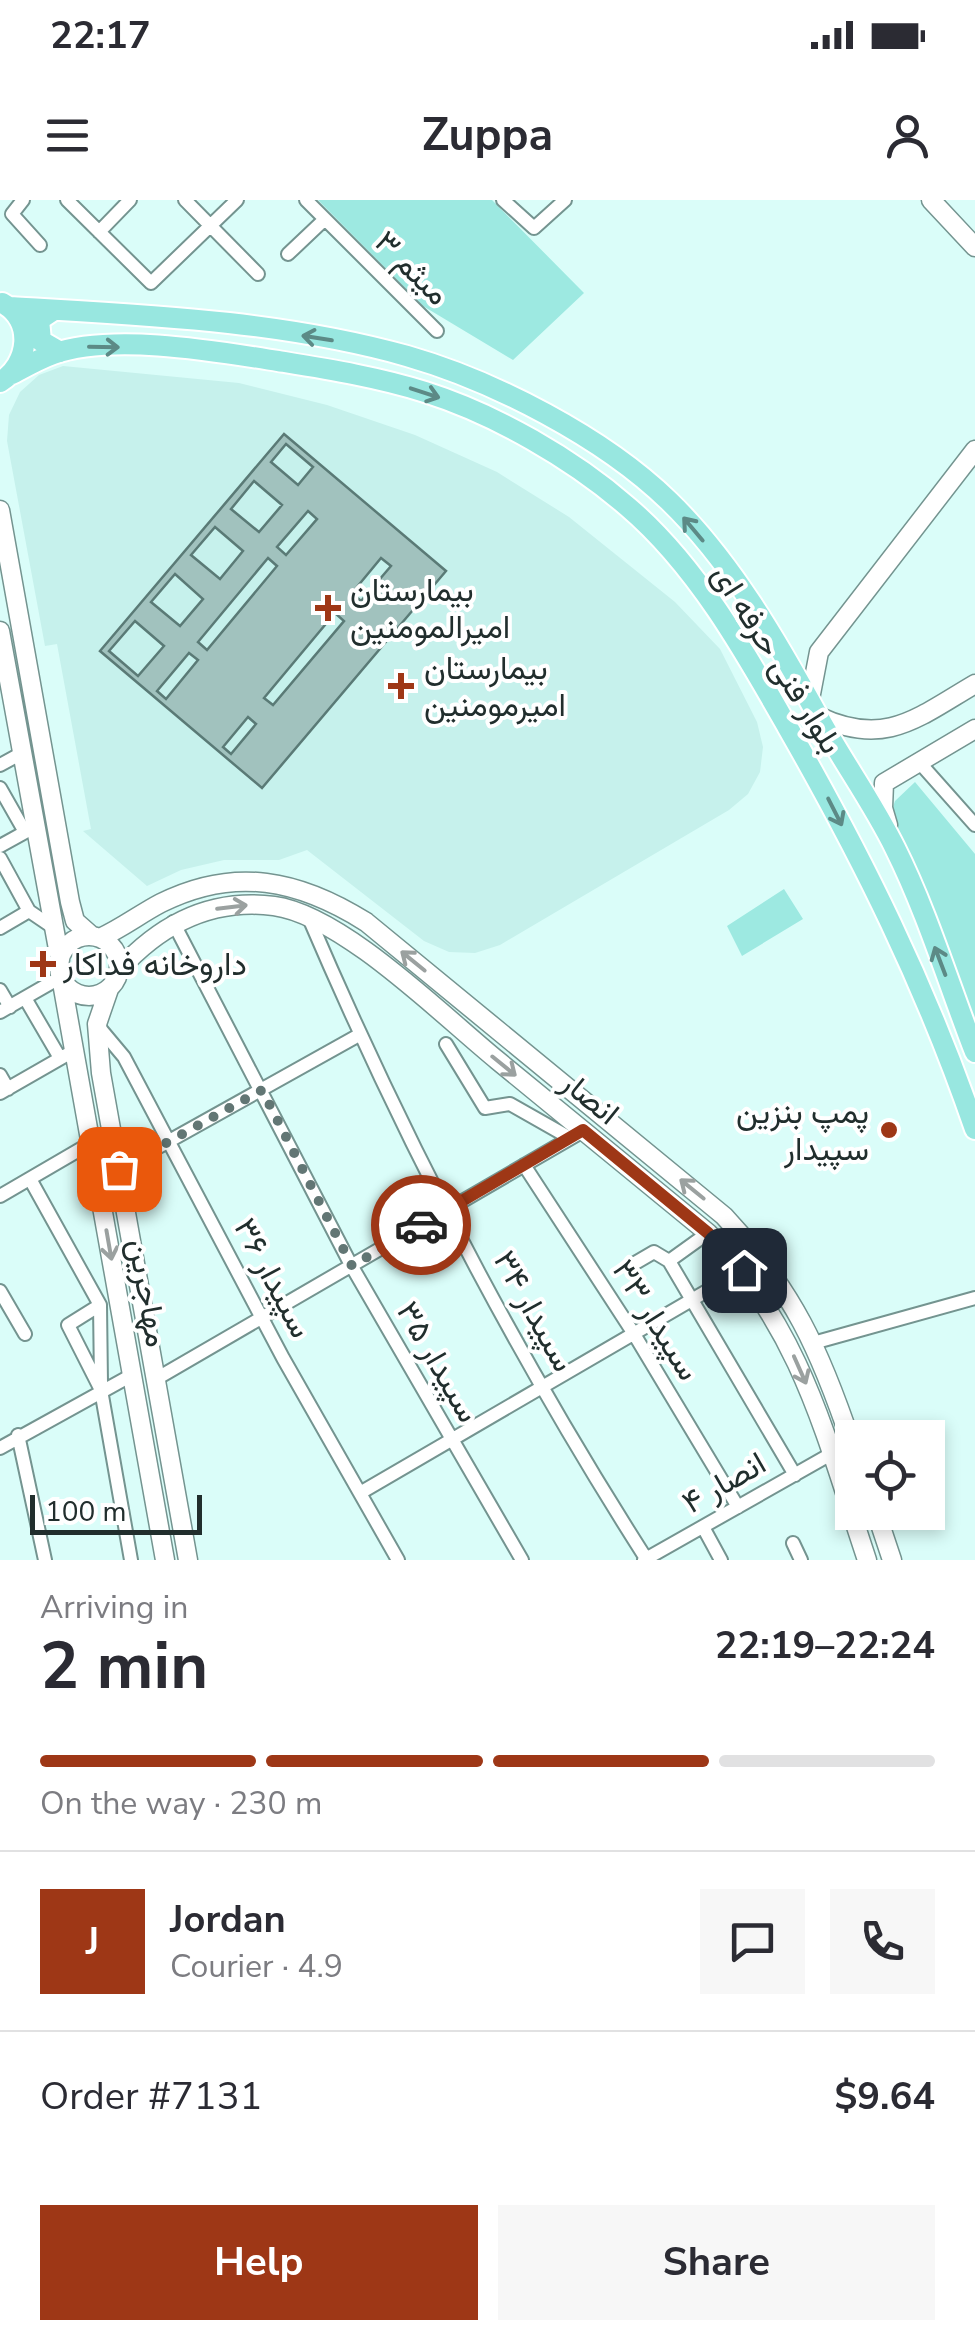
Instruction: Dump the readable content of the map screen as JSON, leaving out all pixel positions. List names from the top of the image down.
{
  "streets": {
    "main road": ["بلوار فنی حرفه ای", "انصار", "مهاجرین"],
    "street": [
      "میثم ۳",
      "سپیدار ۳۶",
      "سپیدار ۳۴",
      "سپیدار ۳۳",
      "سپیدار ۳۵",
      "انصار ۴"
    ]
  },
  "crossings": [
    ["انصار", "مهاجرین"],
    ["انصار", "سپیدار ۳۴"],
    ["انصار", "سپیدار ۳۵"],
    ["انصار", "انصار ۴"],
    ["سپیدار ۳۶", "مهاجرین"],
    ["سپیدار ۳۴", "انصار ۴"],
    ["سپیدار ۳۳", "انصار ۴"]
  ],
  "places": {
    "health": ["بیمارستان امیرالمومنین", "بیمارستان امیرمومنین", "داروخانه فداکار"],
    "other": ["پمپ بنزین سپیدار"]
  },
  "scale_bar": "100 m",
  "page": {
    "status": "22:17",
    "header": "Zuppa",
    "scale": "100 m",
    "heading": ["2 min", "Arriving in", "22:19–22:24"],
    "panel": [
      "Jordan",
      "Courier · 4.9",
      "Order #7131",
      "$9.64"
    ],
    "bar": "On the way · 230 m",
    "round": "J",
    "buttons": ["Help", "Share"]
  }
}
